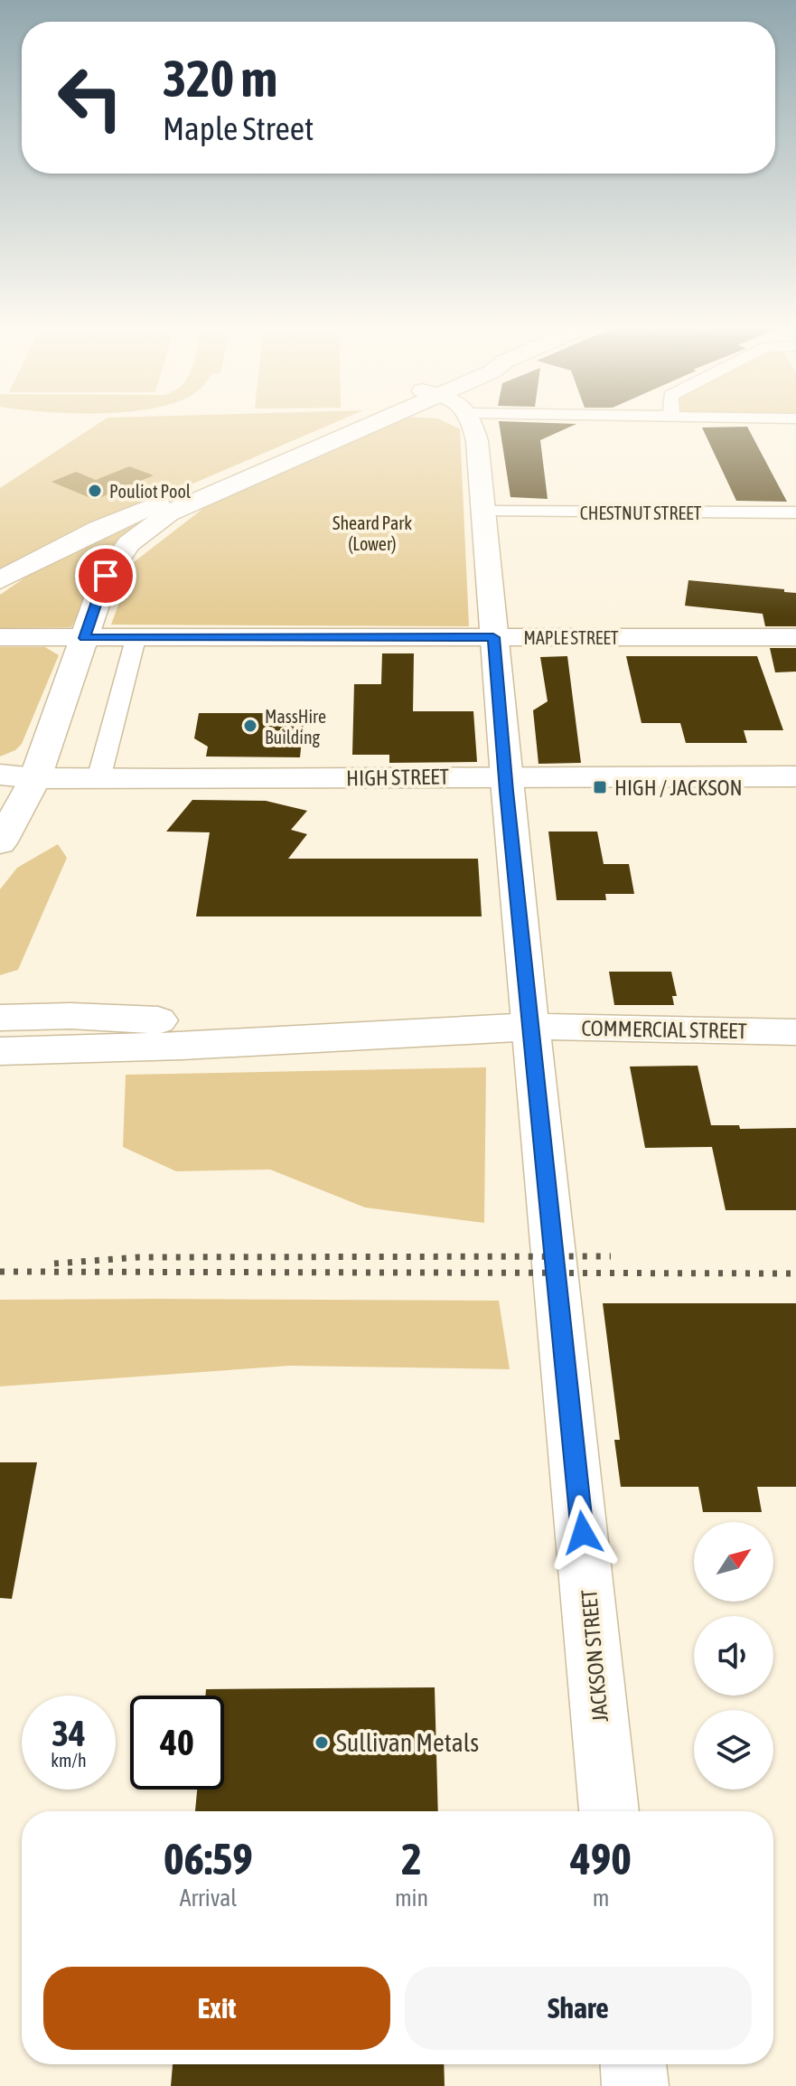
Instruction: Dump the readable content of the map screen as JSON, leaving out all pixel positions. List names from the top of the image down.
{
  "streets": {
    "main road": ["MAPLE STREET", "HIGH STREET"],
    "street": ["CHESTNUT STREET", "COMMERCIAL STREET", "JACKSON STREET"]
  },
  "crossings": [
    ["CHESTNUT STREET", "JACKSON STREET"],
    ["MAPLE STREET", "JACKSON STREET"],
    ["HIGH STREET", "JACKSON STREET"],
    ["COMMERCIAL STREET", "JACKSON STREET"]
  ],
  "parks": ["Sheard Park (Lower)"],
  "places": {
    "other": ["Pouliot Pool", "MassHire Building", "Sullivan Metals"],
    "transit": ["HIGH / JACKSON"]
  },
  "north": "top right",
  "page": {
    "turn": ["320 m", "Maple Street"],
    "speed": "34 km/h",
    "limit": "40",
    "eta": [
      "06:59",
      "Arrival",
      "2",
      "min",
      "490",
      "m"
    ],
    "buttons": ["Exit", "Share"]
  }
}
